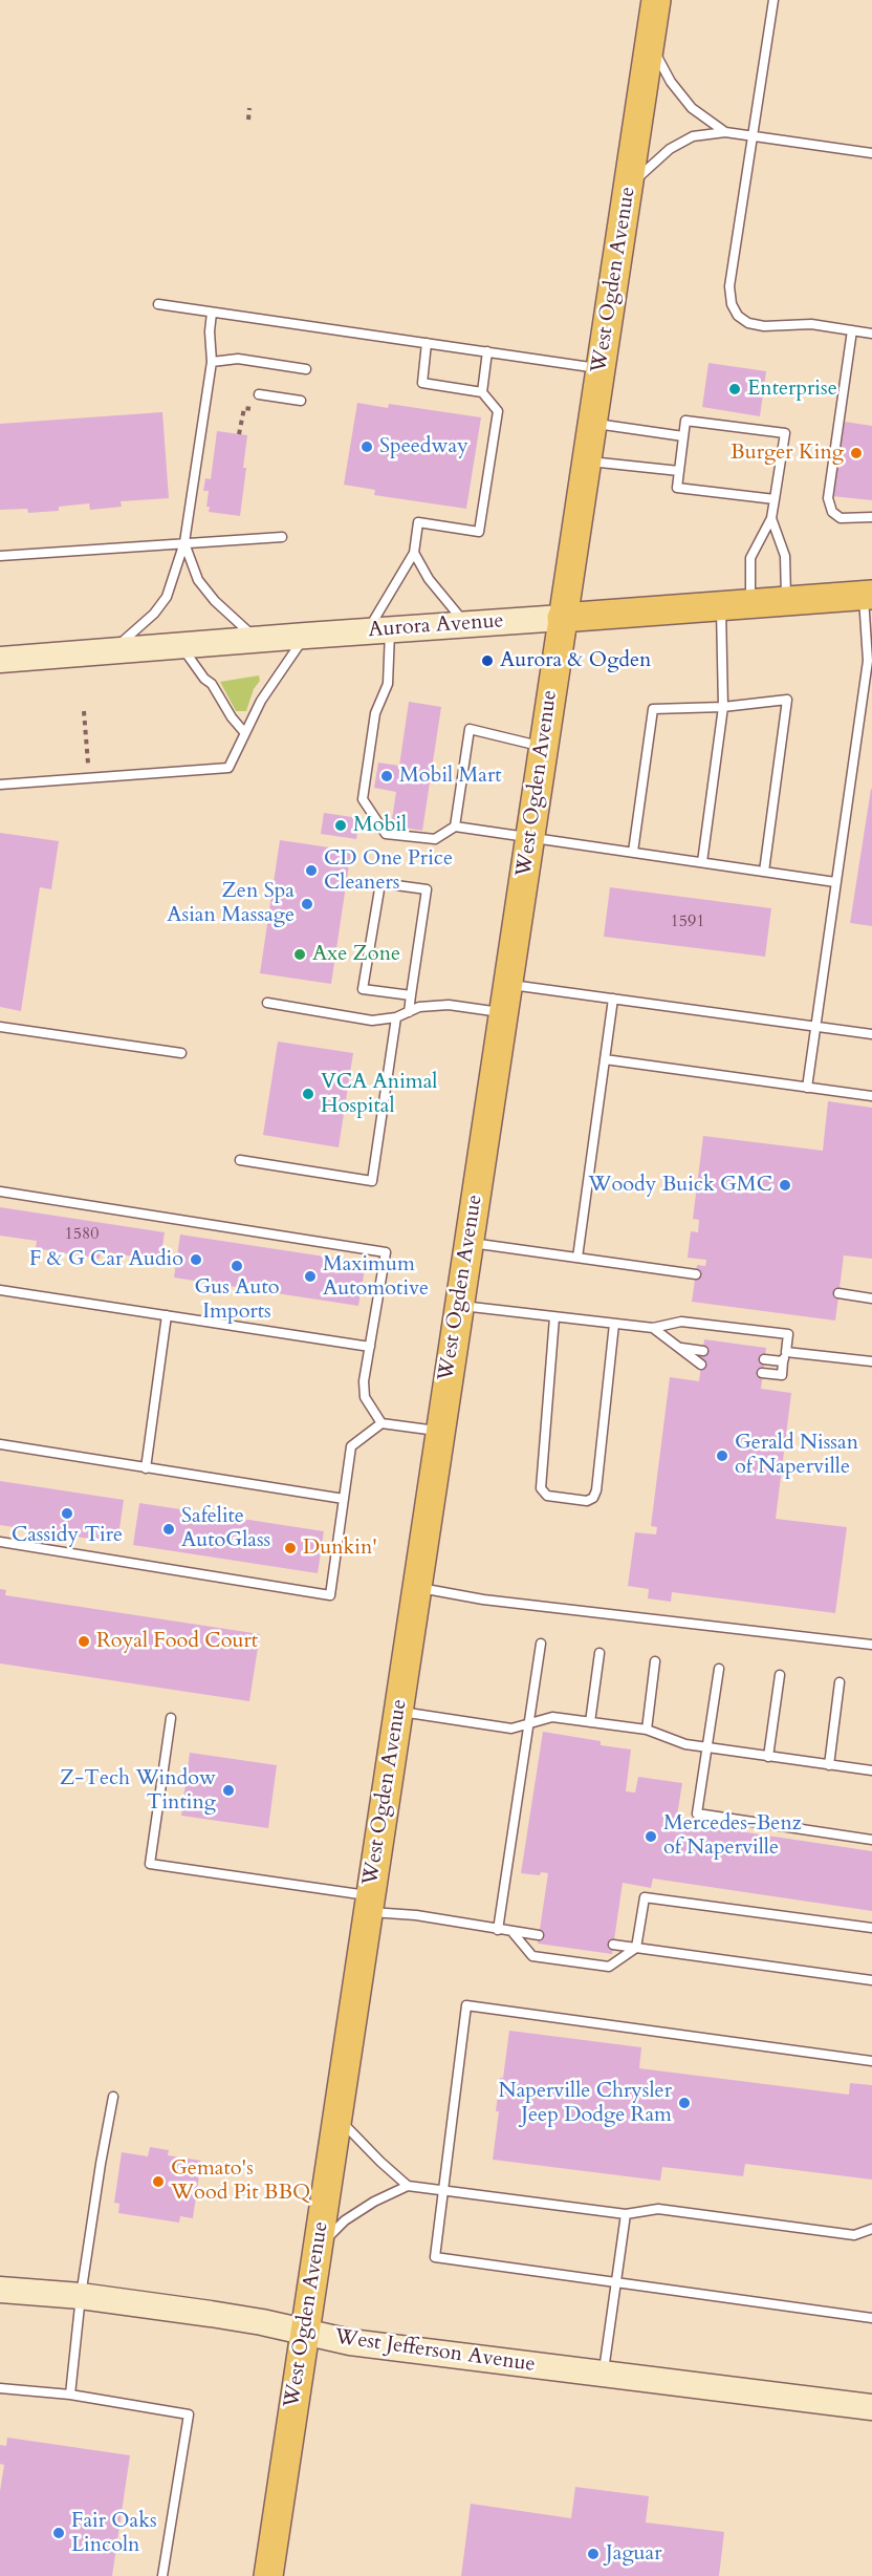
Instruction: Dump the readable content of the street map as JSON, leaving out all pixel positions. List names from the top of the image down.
{
  "streets": {
    "main road": ["West Ogden Avenue", "Aurora Avenue"],
    "street": ["West Jefferson Avenue"]
  },
  "crossings": [
    ["West Ogden Avenue", "Aurora Avenue"],
    ["West Ogden Avenue", "West Jefferson Avenue"]
  ],
  "places": [
    "Enterprise",
    "Speedway",
    "Burger King",
    "Aurora & Ogden",
    "Mobil Mart",
    "Mobil",
    "CD One Price Cleaners",
    "Zen Spa Asian Massage",
    "Axe Zone",
    "VCA Animal Hospital",
    "Woody Buick GMC",
    "F & G Car Audio",
    "Gus Auto Imports",
    "Maximum Automotive",
    "Gerald Nissan of Naperville",
    "Cassidy Tire",
    "Safelite AutoGlass",
    "Dunkin'",
    "Royal Food Court",
    "Z-Tech Window Tinting",
    "Mercedes-Benz of Naperville",
    "Naperville Chrysler Jeep Dodge Ram",
    "Gemato's Wood Pit BBQ",
    "Fair Oaks Lincoln",
    "Jaguar"
  ],
  "house_numbers": ["1591", "1580"]
}
